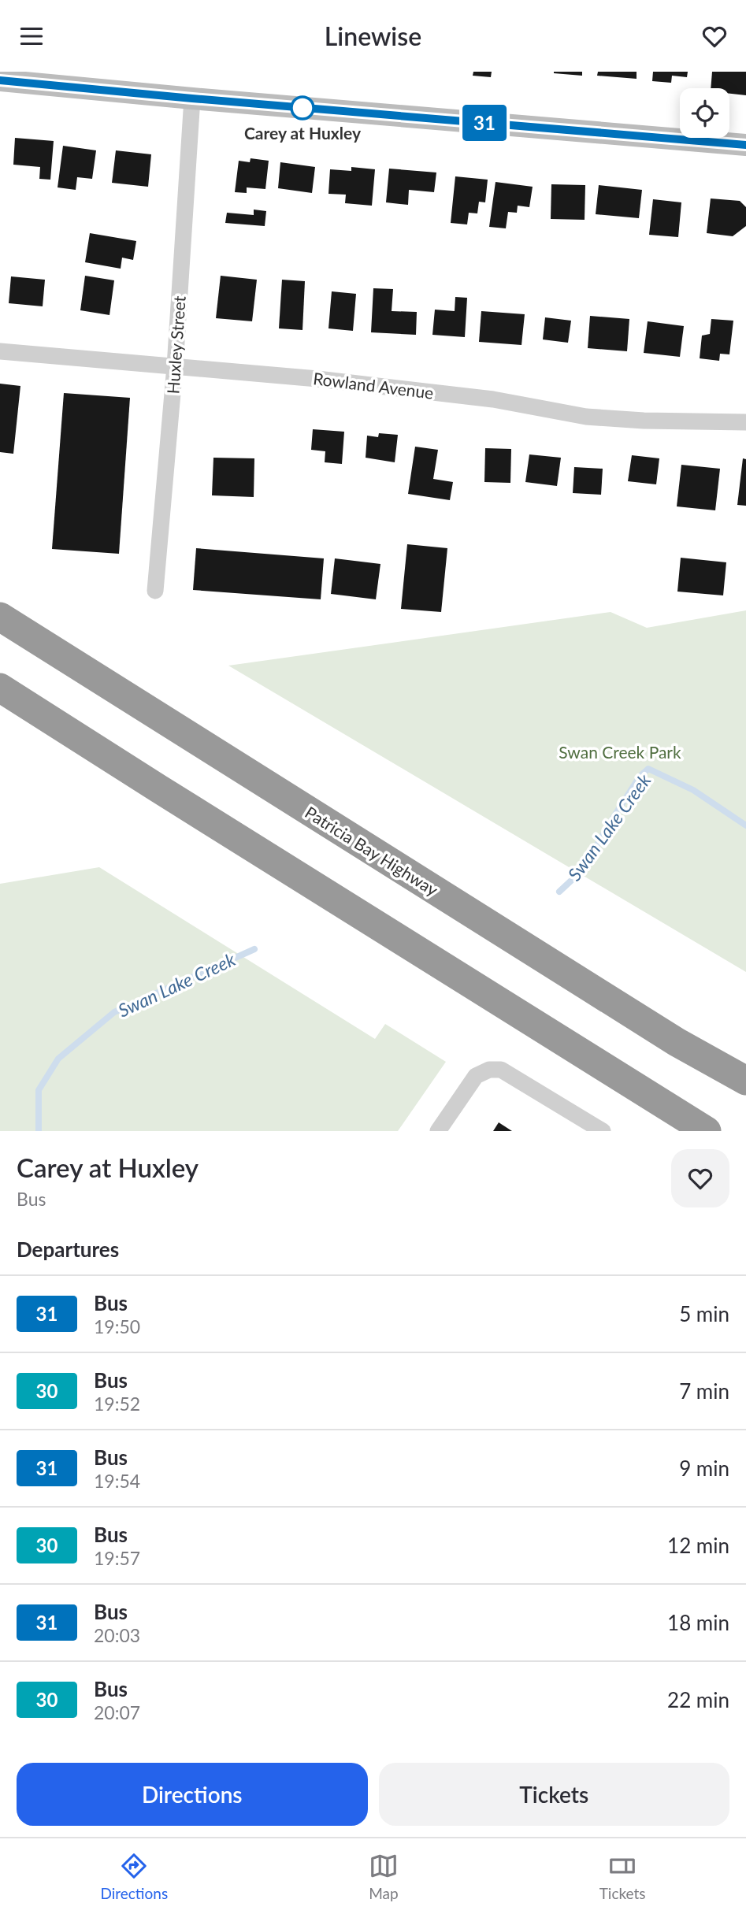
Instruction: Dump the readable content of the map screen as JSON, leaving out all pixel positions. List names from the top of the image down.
{
  "streets": {
    "highway": ["Patricia Bay Highway"],
    "street": ["Huxley Street", "Rowland Avenue"]
  },
  "crossings": [
    ["Huxley Street", "Rowland Avenue"]
  ],
  "water": ["Swan Lake Creek"],
  "parks": ["Swan Creek Park"],
  "places": ["Carey at Huxley"],
  "lines": ["bus line 31"],
  "page": {
    "header": "Linewise",
    "on_map": "31",
    "heading": [
      ["Carey at Huxley", "Bus"],
      "Departures"
    ],
    "list": [
      {
        "mark": "31",
        "name": "Bus",
        "note": "19:50",
        "value": "5 min"
      },
      {
        "mark": "30",
        "name": "Bus",
        "note": "19:52",
        "value": "7 min"
      },
      {
        "mark": "31",
        "name": "Bus",
        "note": "19:54",
        "value": "9 min"
      },
      {
        "mark": "30",
        "name": "Bus",
        "note": "19:57",
        "value": "12 min"
      },
      {
        "mark": "31",
        "name": "Bus",
        "note": "20:03",
        "value": "18 min"
      },
      {
        "mark": "30",
        "name": "Bus",
        "note": "20:07",
        "value": "22 min"
      }
    ],
    "buttons": ["Directions", "Tickets"],
    "tabs": ["Directions", "Map", "Tickets"]
  }
}
